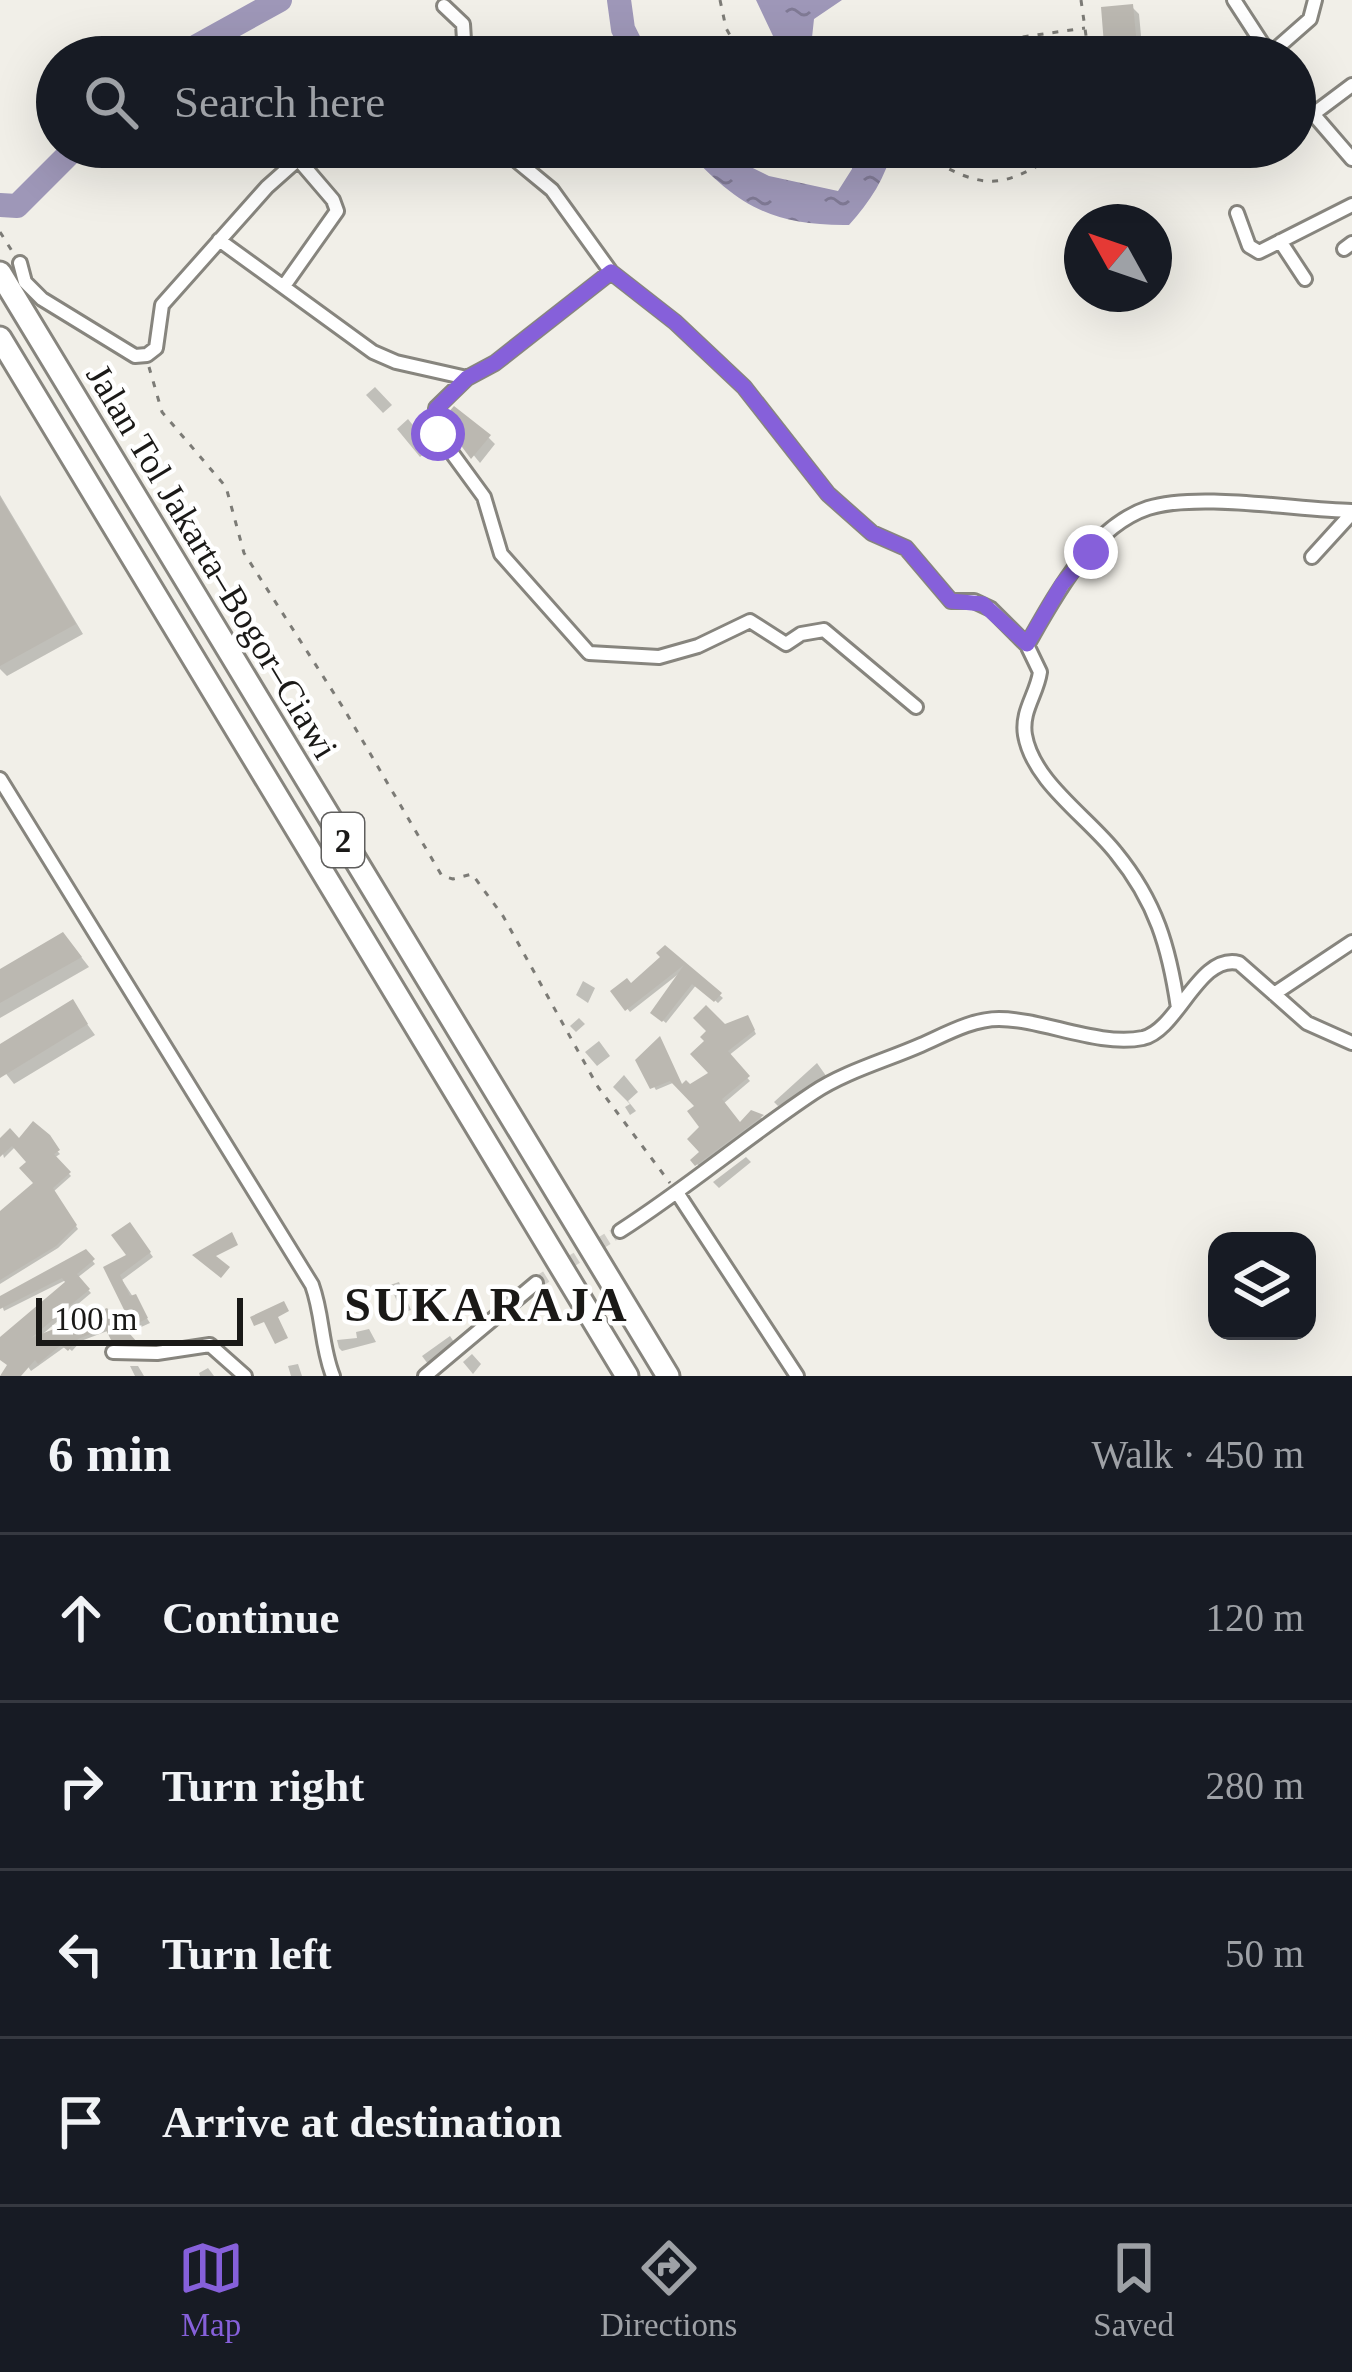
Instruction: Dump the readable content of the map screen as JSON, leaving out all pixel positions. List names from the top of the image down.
{
  "streets": {
    "highway": ["Jalan Tol Jakarta–Bogor–Ciawi", "2"]
  },
  "districts": ["SUKARAJA"],
  "scale_bar": "100 m",
  "north": "top left",
  "page": {
    "search": "Search here",
    "scale": "100 m",
    "heading": ["6 min", "Walk · 450 m"],
    "list": [
      ["Continue", "120 m"],
      ["Turn right", "280 m"],
      ["Turn left", "50 m"],
      "Arrive at destination"
    ],
    "nav": ["Map", "Directions", "Saved"]
  }
}
